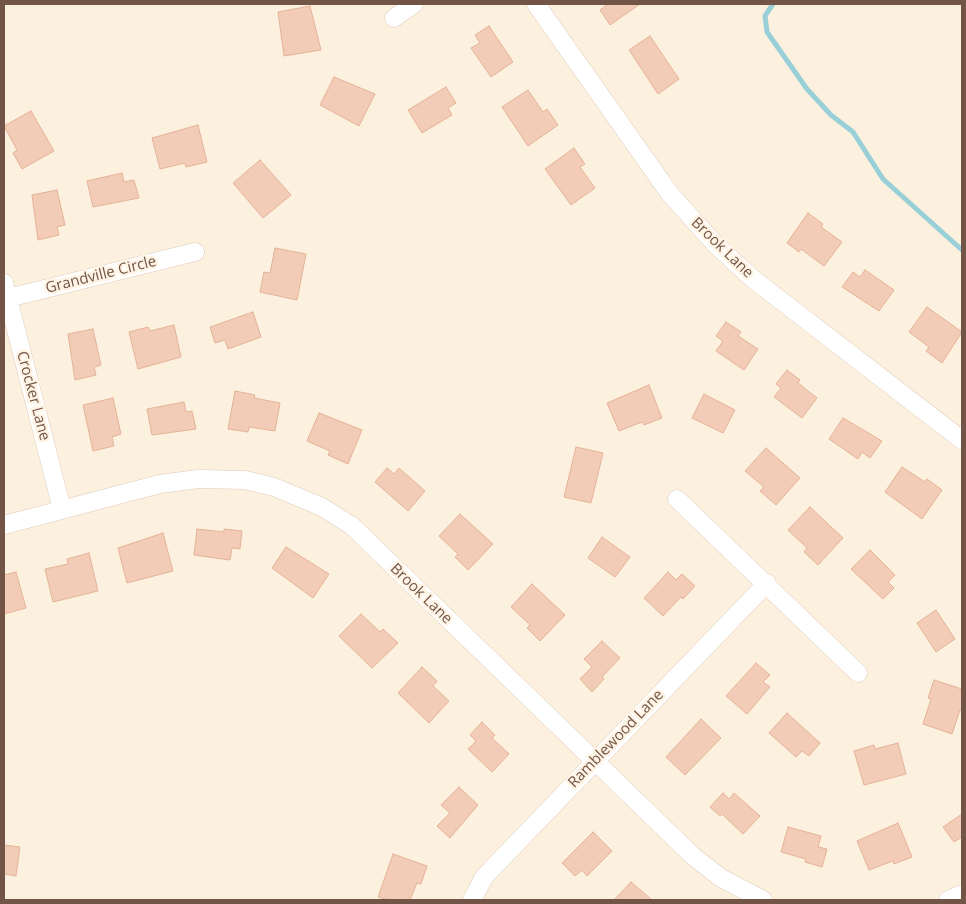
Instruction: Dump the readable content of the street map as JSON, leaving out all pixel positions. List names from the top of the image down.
{
  "streets": {
    "street": [
      "Brook Lane",
      "Grandville Circle",
      "Crocker Lane",
      "Ramblewood Lane"
    ]
  },
  "crossings": [
    ["Brook Lane", "Crocker Lane"],
    ["Brook Lane", "Ramblewood Lane"],
    ["Grandville Circle", "Crocker Lane"]
  ]
}
